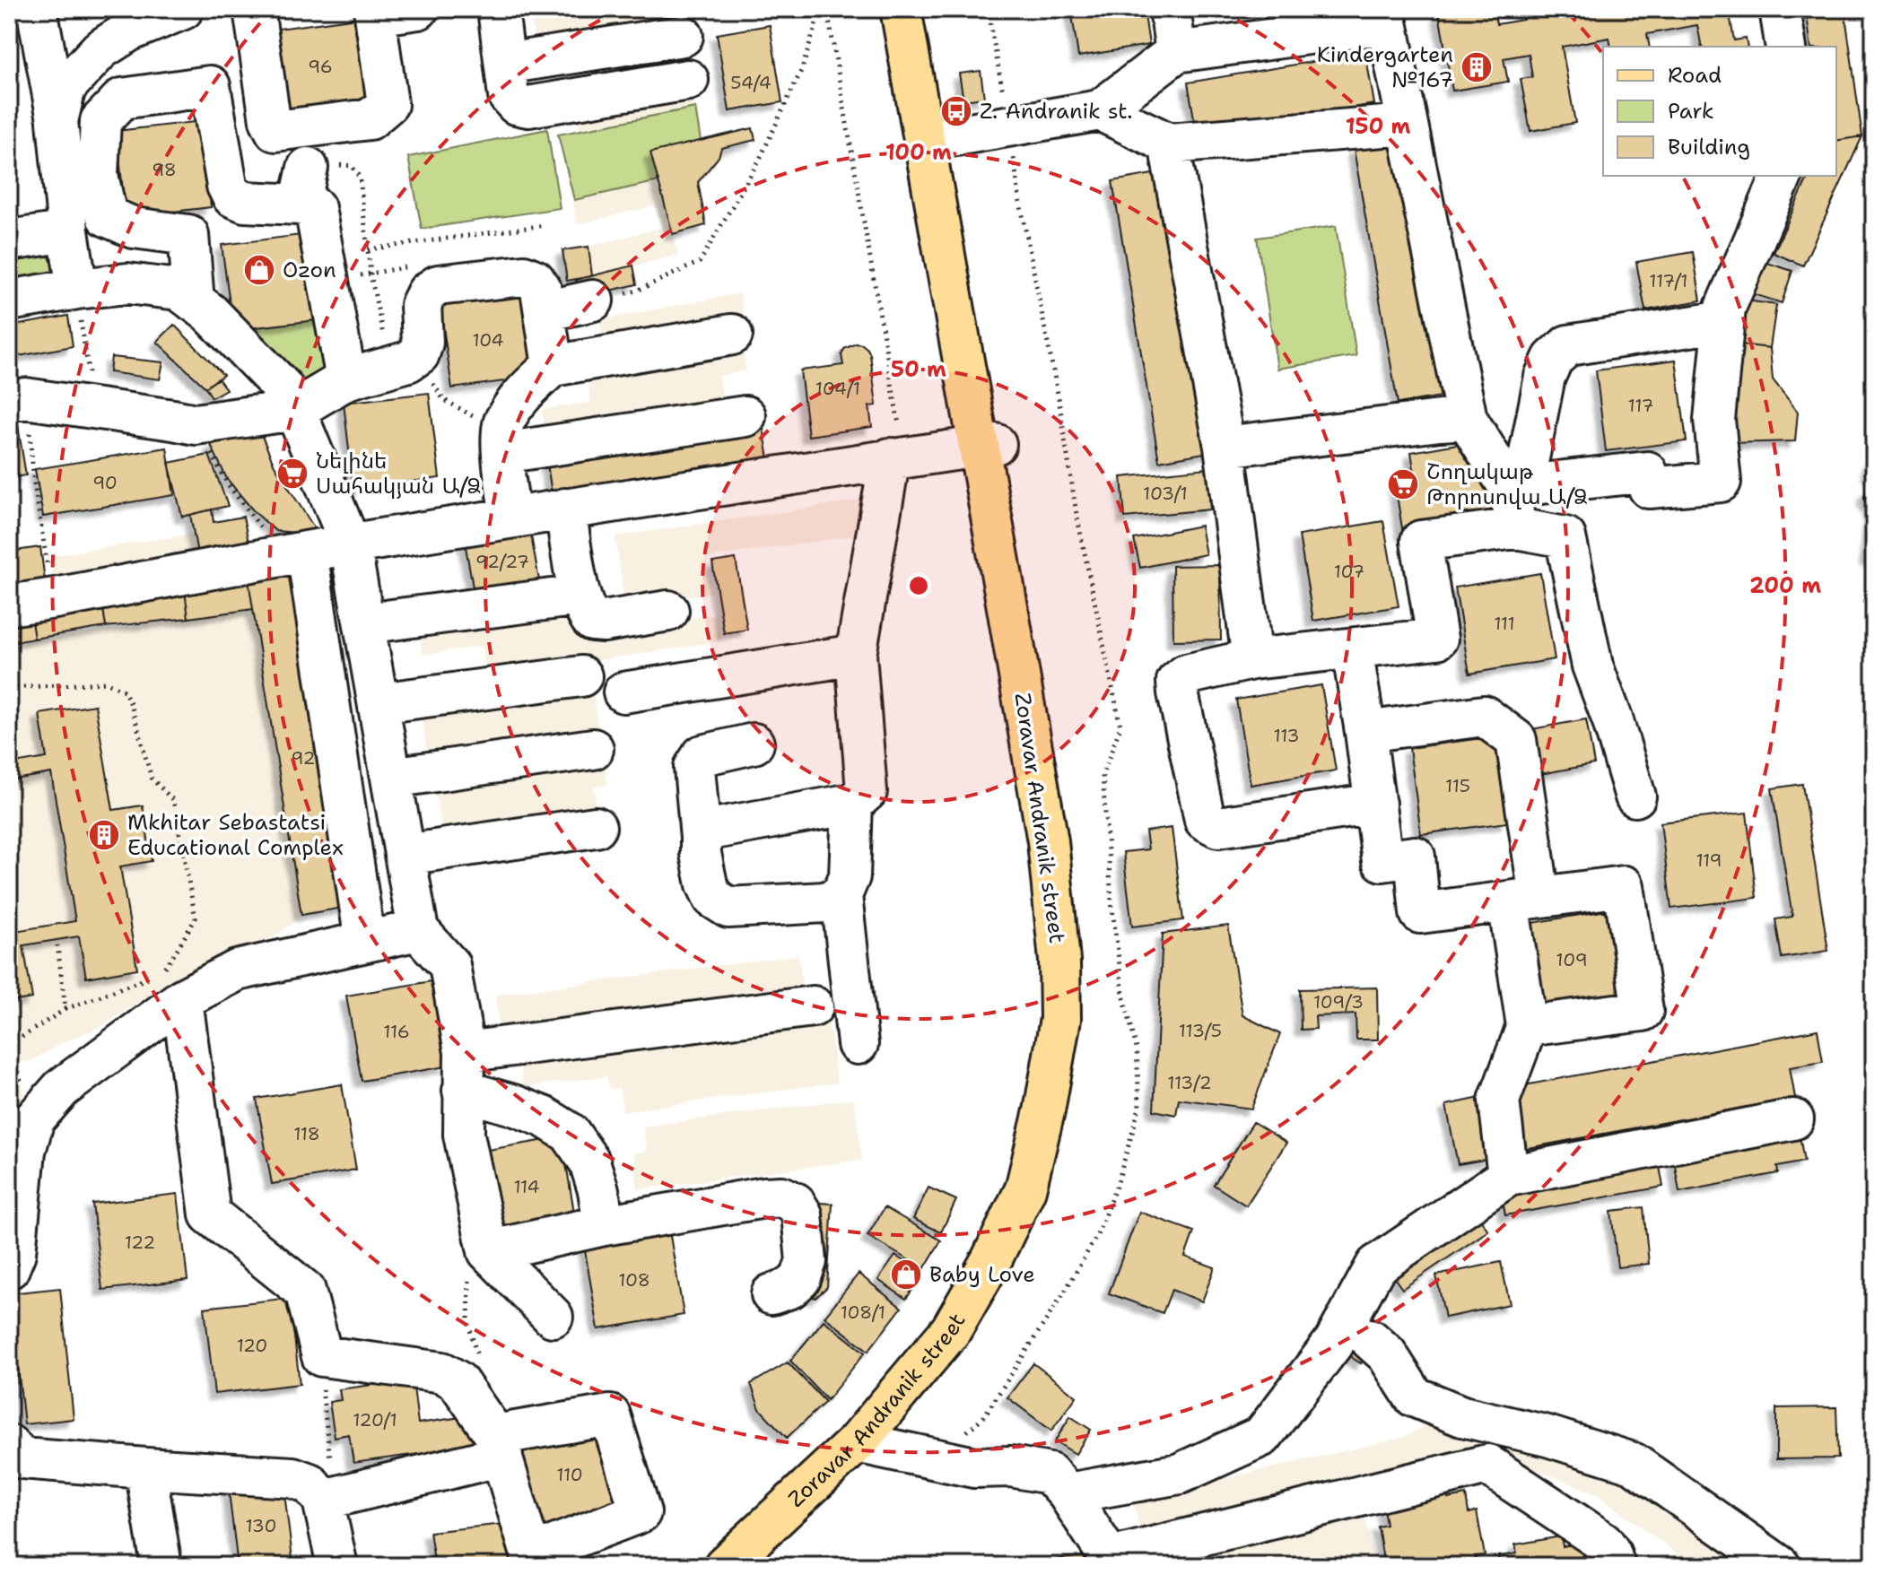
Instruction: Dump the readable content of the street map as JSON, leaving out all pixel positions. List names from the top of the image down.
{
  "streets": {
    "main road": ["Zoravar Andranik street"]
  },
  "places": {
    "building": ["Kindergarten №167", "Mkhitar Sebastatsi Educational Complex"],
    "bus stop": ["Z. Andranik st."],
    "shop": ["Ozon", "Baby Love"],
    "supermarket": ["Նելինե Սահակյան Ա/Ձ", "Շողակաթ Թորոսովա Ա/Ձ"]
  },
  "house_numbers": [
    "96",
    "54/4",
    "98",
    "117/1",
    "104",
    "104/1",
    "117",
    "90",
    "103/1",
    "92/27",
    "107",
    "111",
    "113",
    "92",
    "115",
    "119",
    "109",
    "109/3",
    "113/5",
    "116",
    "113/2",
    "118",
    "114",
    "122",
    "108",
    "108/1",
    "120",
    "120/1",
    "110",
    "130"
  ],
  "legend": ["Road", "Park", "Building"],
  "rings": [
    "150 m",
    "100 m",
    "50 m",
    "200 m"
  ]
}
